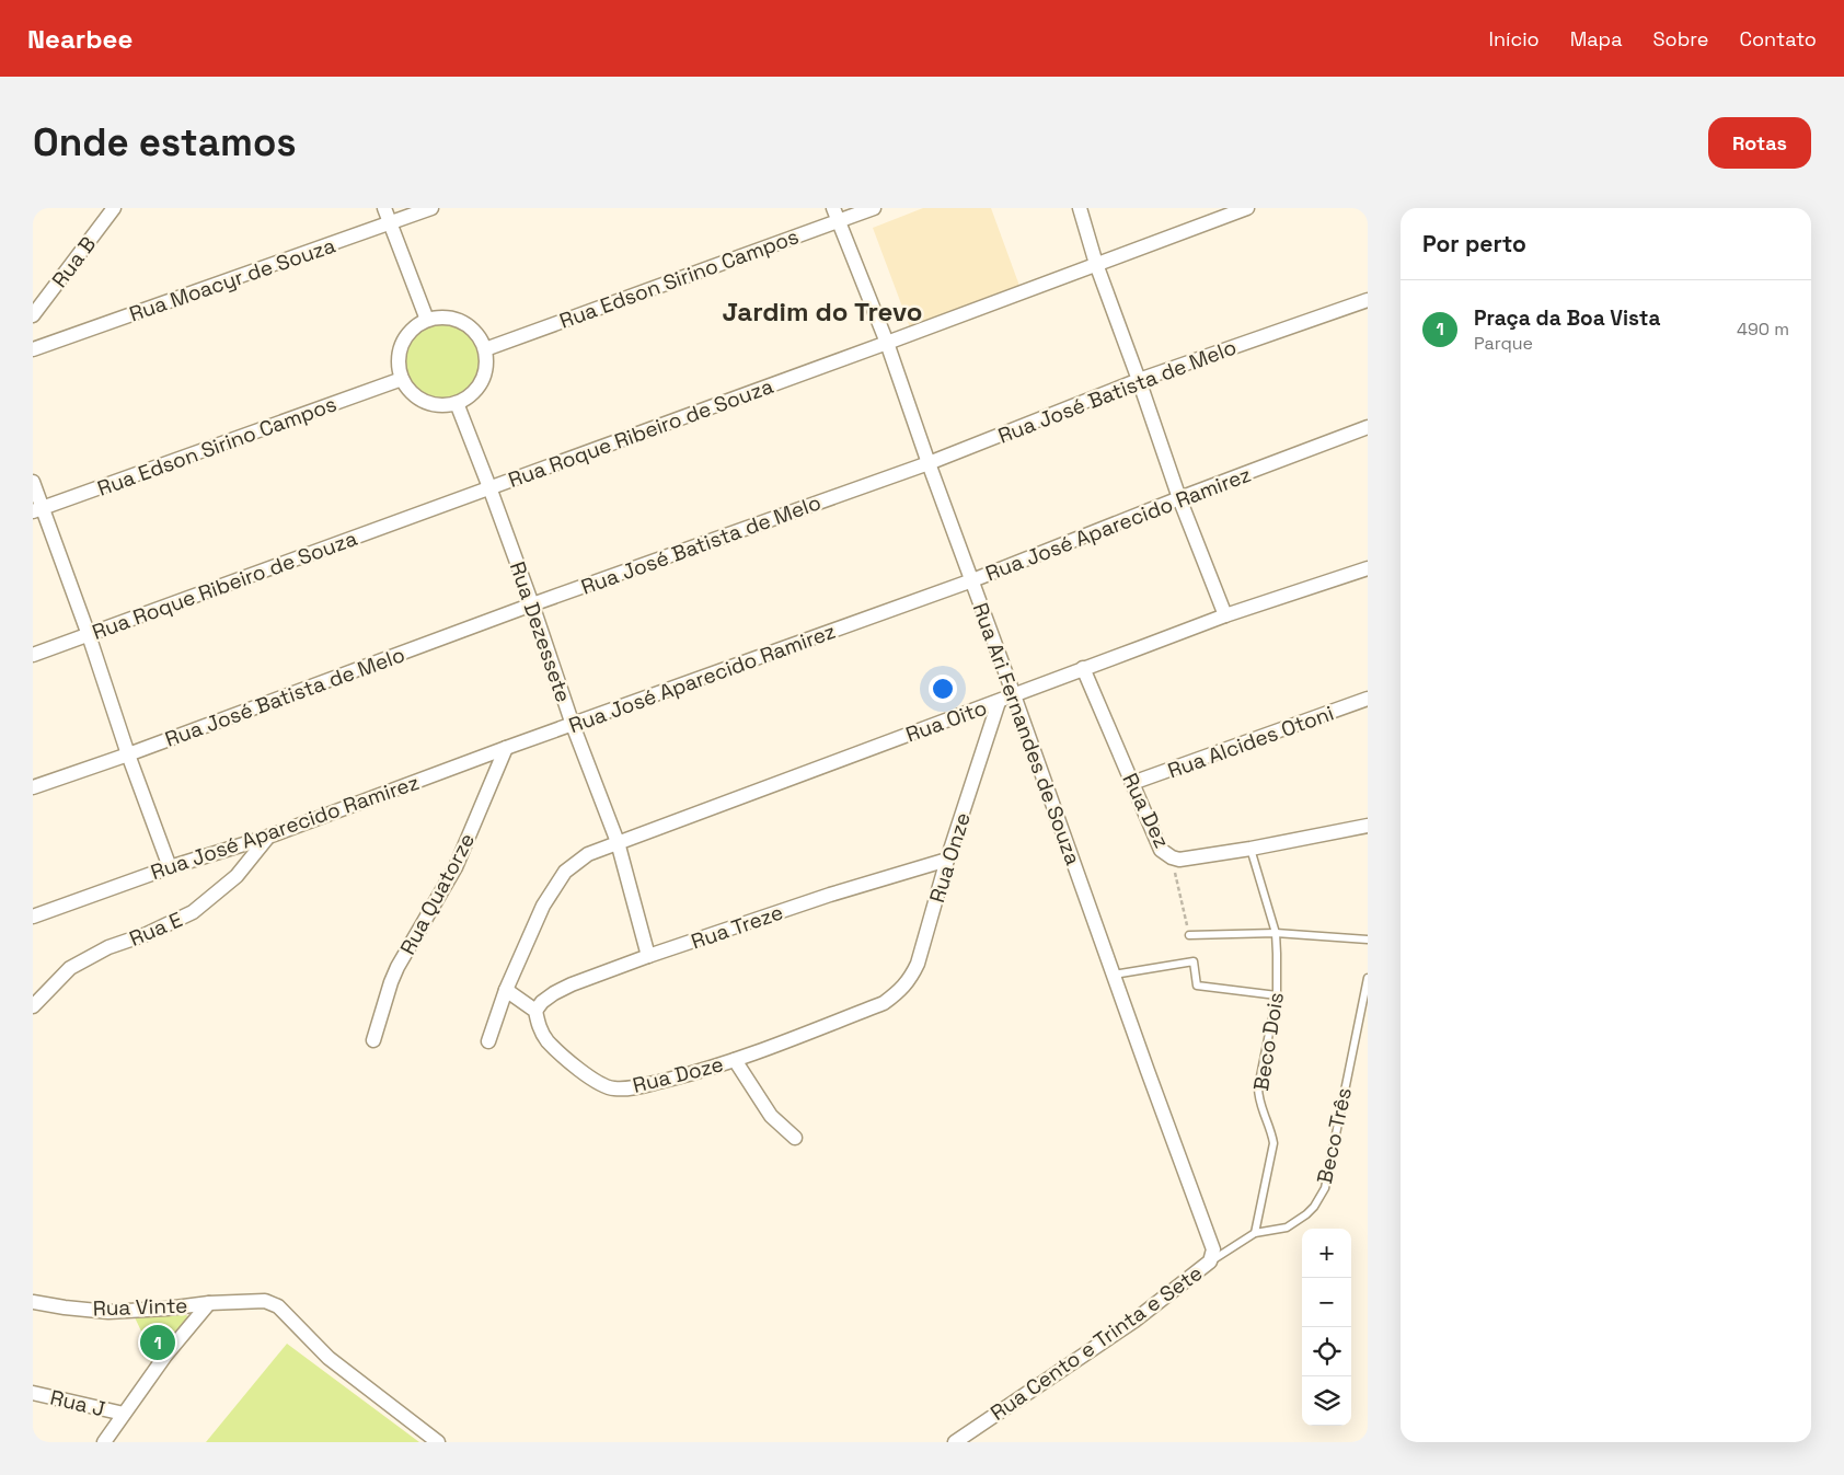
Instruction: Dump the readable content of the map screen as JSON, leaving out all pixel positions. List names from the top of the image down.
{
  "streets": {
    "street": [
      "Rua B",
      "Rua Edson Sirino Campos",
      "Rua Moacyr de Souza",
      "Rua José Batista de Melo",
      "Rua Roque Ribeiro de Souza",
      "Rua José Aparecido Ramirez",
      "Rua Dezessete",
      "Rua Oito",
      "Rua Ari Fernandes de Souza",
      "Rua Alcides Otoni",
      "Rua Dez",
      "Rua Onze",
      "Rua Quatorze",
      "Rua Treze",
      "Rua E",
      "Rua Doze",
      "Rua Vinte",
      "Rua Cento e Trinta e Sete",
      "Rua J"
    ],
    "lane": ["Beco Dois", "Beco Três"]
  },
  "crossings": [
    ["Rua Edson Sirino Campos", "Rua Dezessete"],
    ["Rua Edson Sirino Campos", "Rua Ari Fernandes de Souza"],
    ["Rua José Batista de Melo", "Rua Dezessete"],
    ["Rua José Batista de Melo", "Rua Ari Fernandes de Souza"],
    ["Rua Roque Ribeiro de Souza", "Rua Dezessete"],
    ["Rua Roque Ribeiro de Souza", "Rua Ari Fernandes de Souza"],
    ["Rua José Aparecido Ramirez", "Rua Dezessete"],
    ["Rua José Aparecido Ramirez", "Rua Ari Fernandes de Souza"],
    ["Rua José Aparecido Ramirez", "Rua Quatorze"],
    ["Rua José Aparecido Ramirez", "Rua E"],
    ["Rua Dezessete", "Rua Oito"],
    ["Rua Dezessete", "Rua Treze"],
    ["Rua Oito", "Rua Ari Fernandes de Souza"],
    ["Rua Oito", "Rua Dez"],
    ["Rua Oito", "Rua Onze"],
    ["Rua Ari Fernandes de Souza", "Beco Três"],
    ["Rua Ari Fernandes de Souza", "Rua Cento e Trinta e Sete"],
    ["Rua Alcides Otoni", "Rua Dez"],
    ["Rua Dez", "Beco Dois"],
    ["Rua Onze", "Rua Treze"],
    ["Rua Onze", "Rua Doze"],
    ["Rua Treze", "Rua Doze"],
    ["Beco Dois", "Beco Três"],
    ["Beco Três", "Rua Cento e Trinta e Sete"]
  ],
  "districts": ["Jardim do Trevo"],
  "page": {
    "header": "Nearbee",
    "nav": [
      "Início",
      "Mapa",
      "Sobre",
      "Contato"
    ],
    "buttons": "Rotas",
    "title": "Onde estamos",
    "heading": "Por perto",
    "list": [
      {
        "mark": "1",
        "name": "Praça da Boa Vista",
        "note": "Parque",
        "value": "490 m"
      }
    ],
    "map_buttons": ["+", "−"],
    "pins": "1"
  }
}
